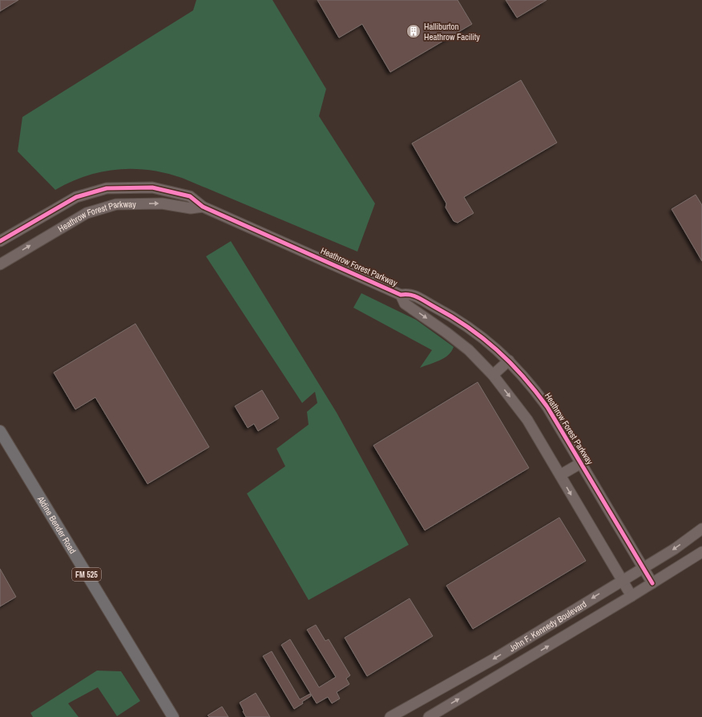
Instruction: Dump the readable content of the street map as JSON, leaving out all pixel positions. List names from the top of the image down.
{
  "streets": {
    "main road": ["Aldine Bender Road", "FM 525"],
    "street": ["Heathrow Forest Parkway", "John F. Kennedy Boulevard"]
  },
  "crossings": [
    ["Heathrow Forest Parkway", "John F. Kennedy Boulevard"]
  ],
  "places": {
    "building": ["Halliburton Heathrow Facility"]
  }
}
